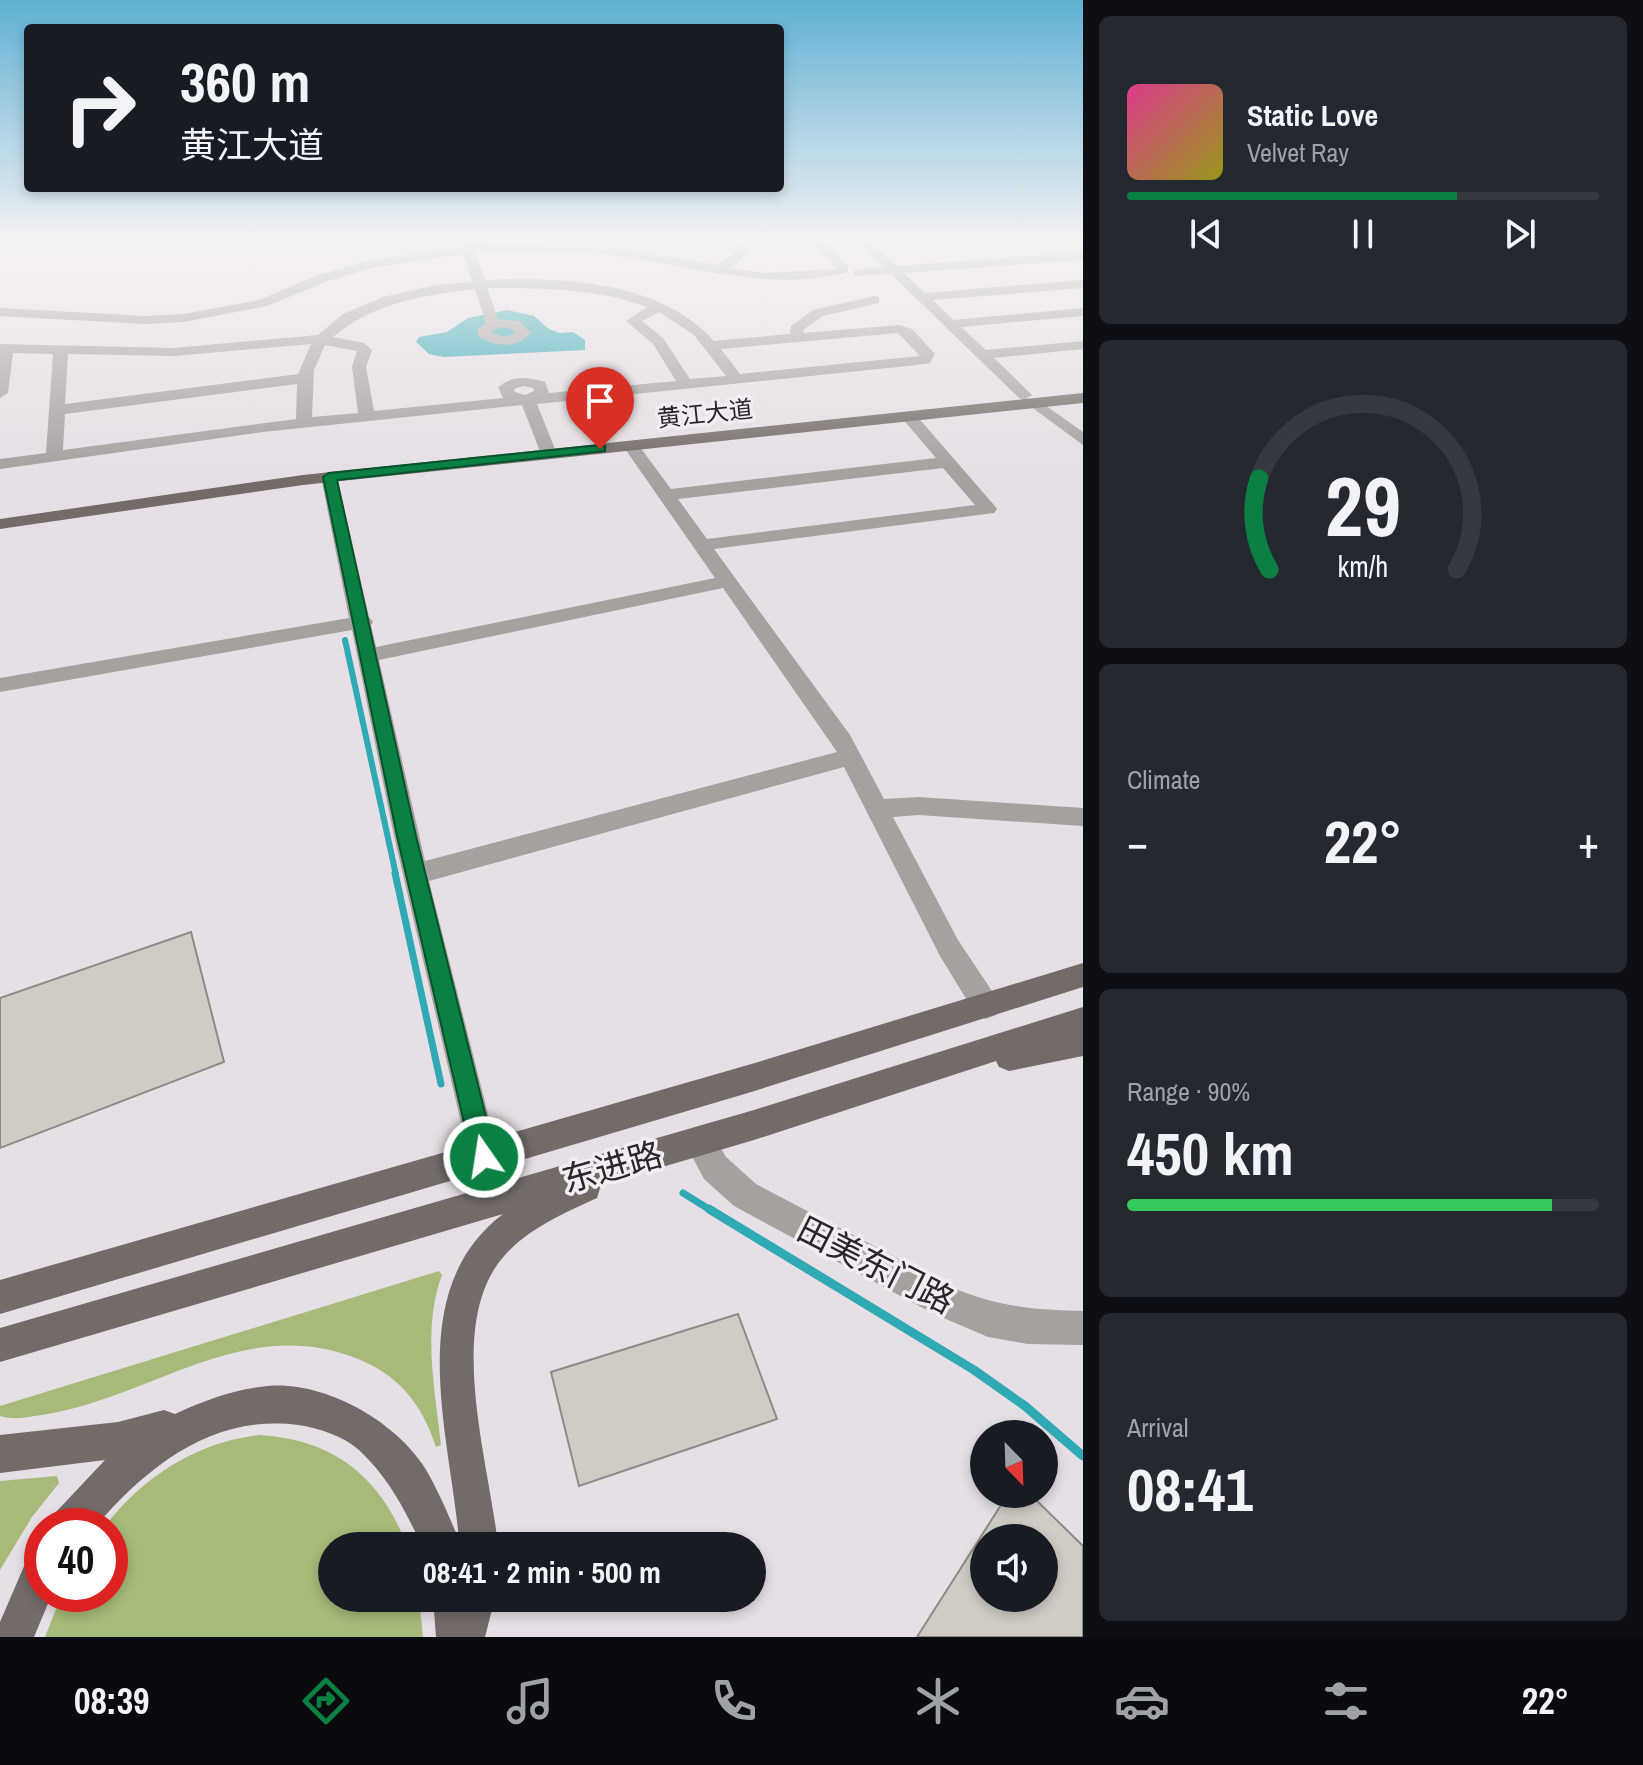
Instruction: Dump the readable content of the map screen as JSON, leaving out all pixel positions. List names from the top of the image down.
{
  "streets": {
    "main road": ["黄江大道", "东进路"],
    "street": ["田美东门路"]
  },
  "crossings": [
    ["东进路", "田美东门路"]
  ],
  "north": "bottom right",
  "page": {
    "turn": ["360 m", "黄江大道"],
    "song": ["Static Love", "Velvet Ray"],
    "tile": [
      "Climate",
      ["Range · 90%", "450 km"],
      ["Arrival", "08:41"]
    ],
    "heat": ["−", "22°", "+"],
    "limit": "40",
    "trip": "08:41 · 2 min · 500 m",
    "tabs": ["08:39", "22°"],
    "gauge": ["29", "km/h"]
  }
}
